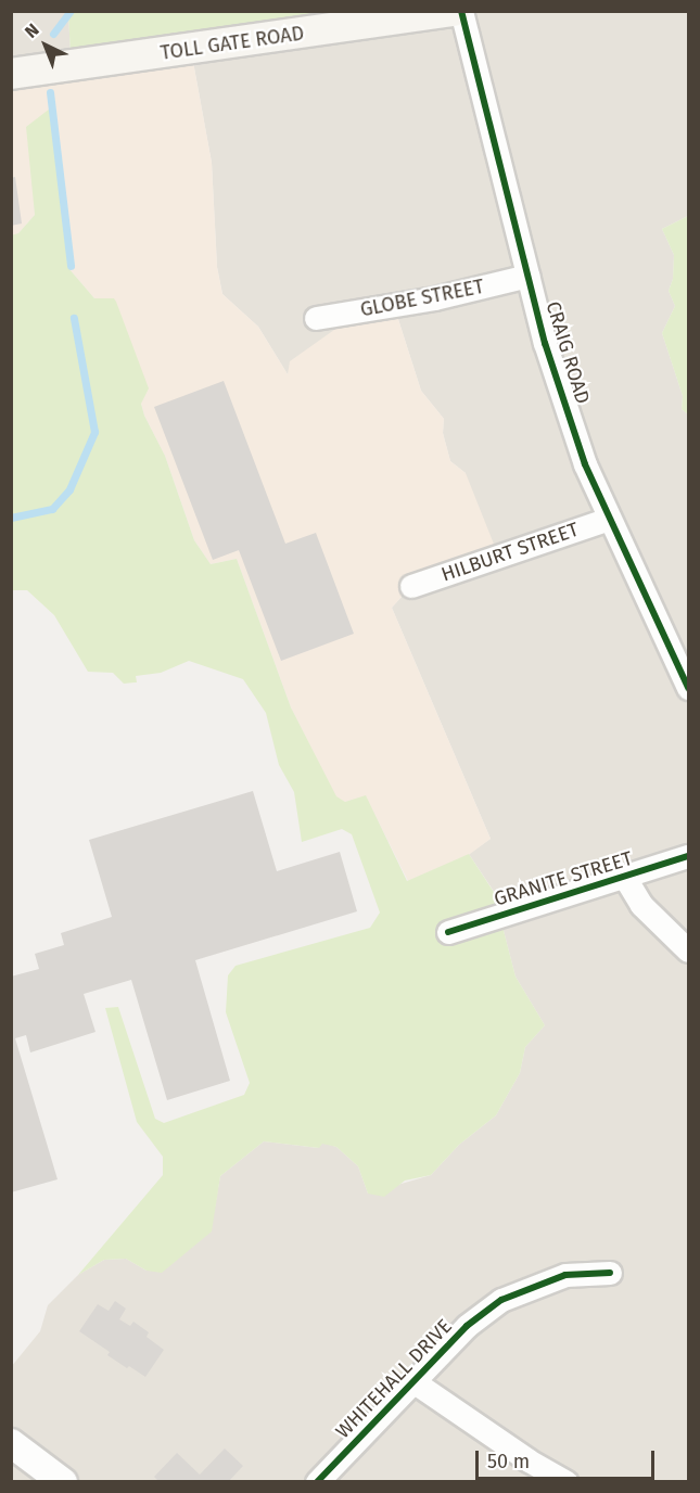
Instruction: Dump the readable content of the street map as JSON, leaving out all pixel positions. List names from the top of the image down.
{
  "streets": {
    "main road": ["TOLL GATE ROAD"],
    "street": [
      "GLOBE STREET",
      "CRAIG ROAD",
      "HILBURT STREET",
      "GRANITE STREET",
      "WHITEHALL DRIVE"
    ]
  },
  "crossings": [
    ["GLOBE STREET", "CRAIG ROAD"],
    ["CRAIG ROAD", "HILBURT STREET"]
  ],
  "scale_bar": "50 m",
  "north": "top left"
}
